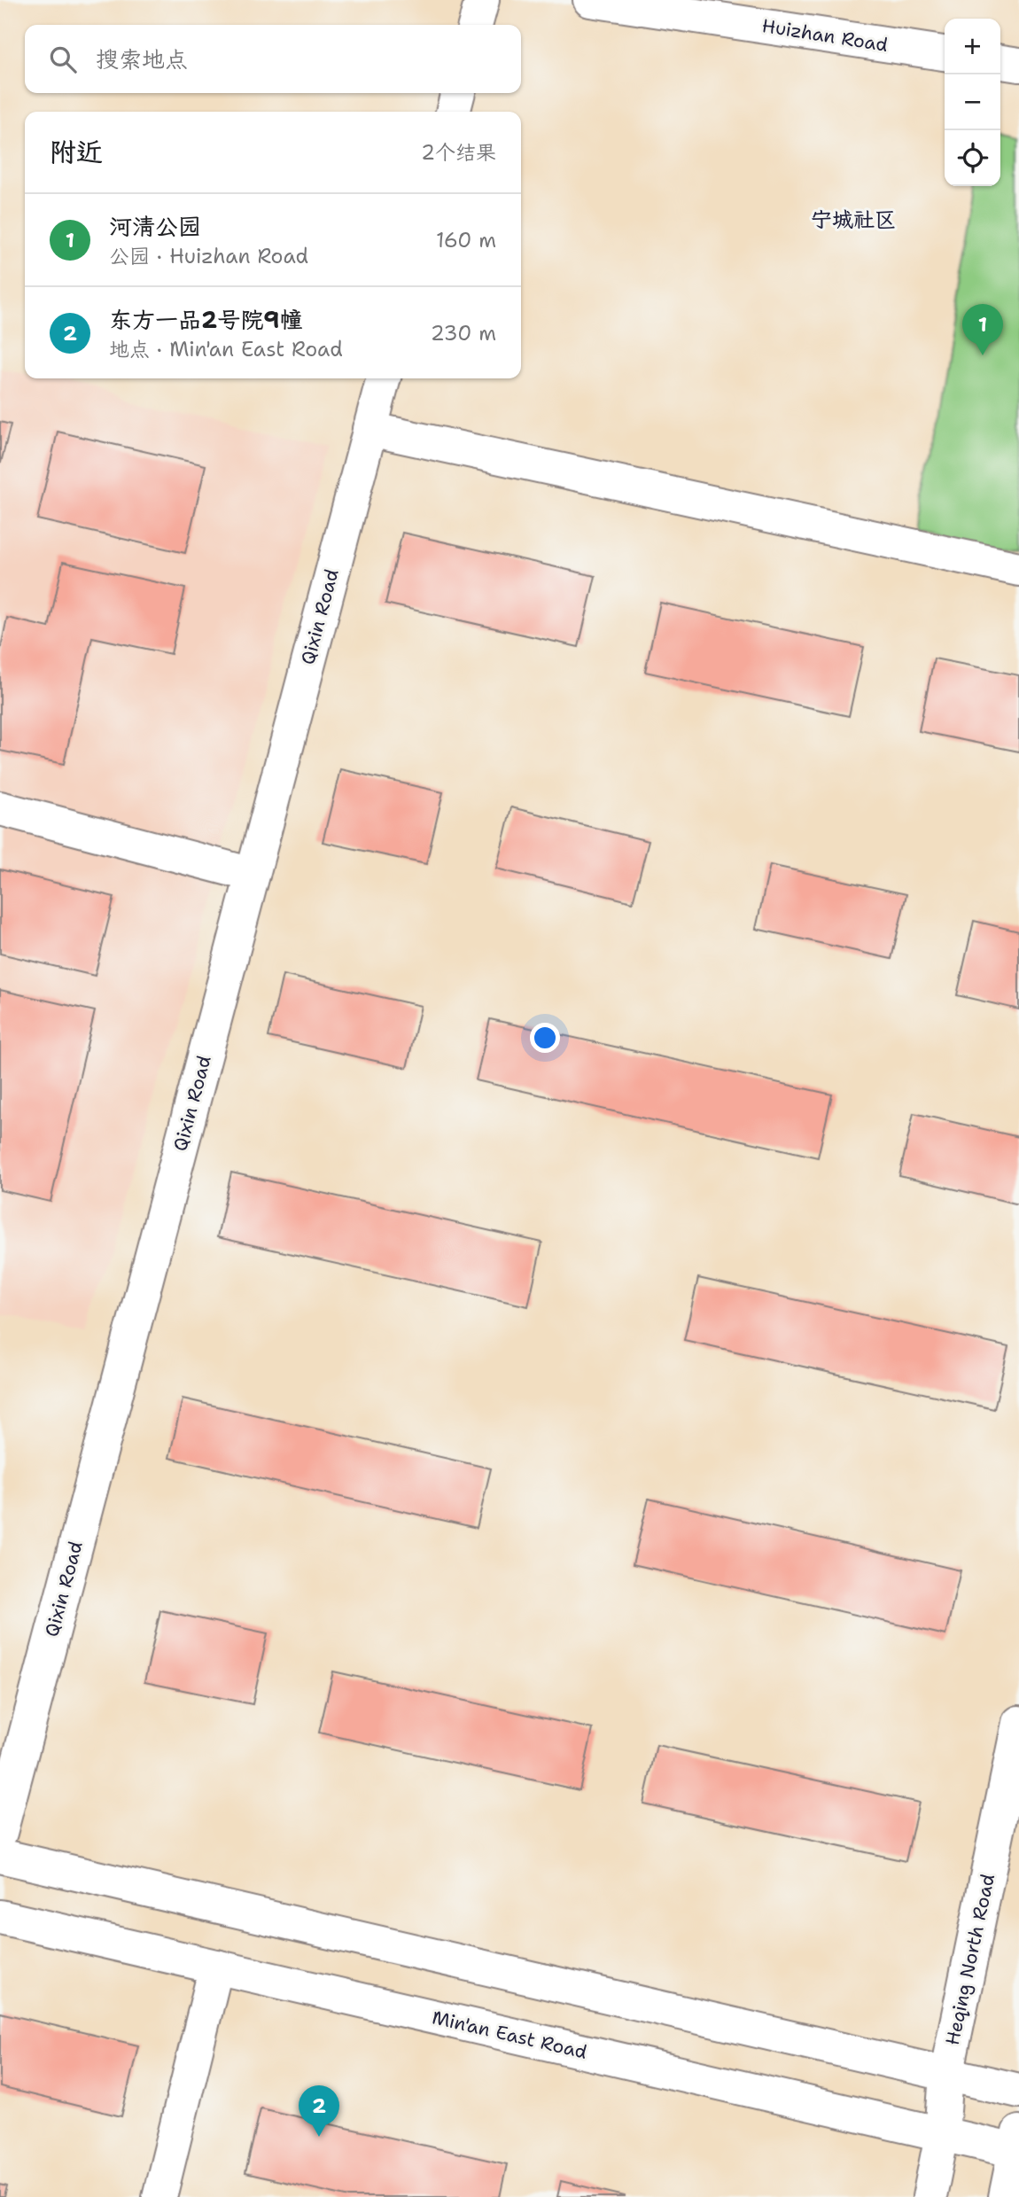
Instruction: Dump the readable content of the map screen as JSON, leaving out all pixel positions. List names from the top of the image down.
{
  "streets": {
    "street": [
      "Huizhan Road",
      "Qixin Road",
      "Heqing North Road",
      "Min'an East Road"
    ]
  },
  "crossings": [
    ["Heqing North Road", "Min'an East Road"]
  ],
  "districts": ["宁城社区"],
  "page": {
    "map_buttons": ["+", "−"],
    "search": "搜索地点",
    "heading": ["附近", "2个结果"],
    "list": [
      {
        "mark": "1",
        "name": "河清公园",
        "note": "公园 · Huizhan Road",
        "value": "160 m"
      },
      {
        "mark": "2",
        "name": "东方一品2号院9幢",
        "note": "地点 · Min'an East Road",
        "value": "230 m"
      }
    ],
    "pins": ["1", "2"]
  }
}
